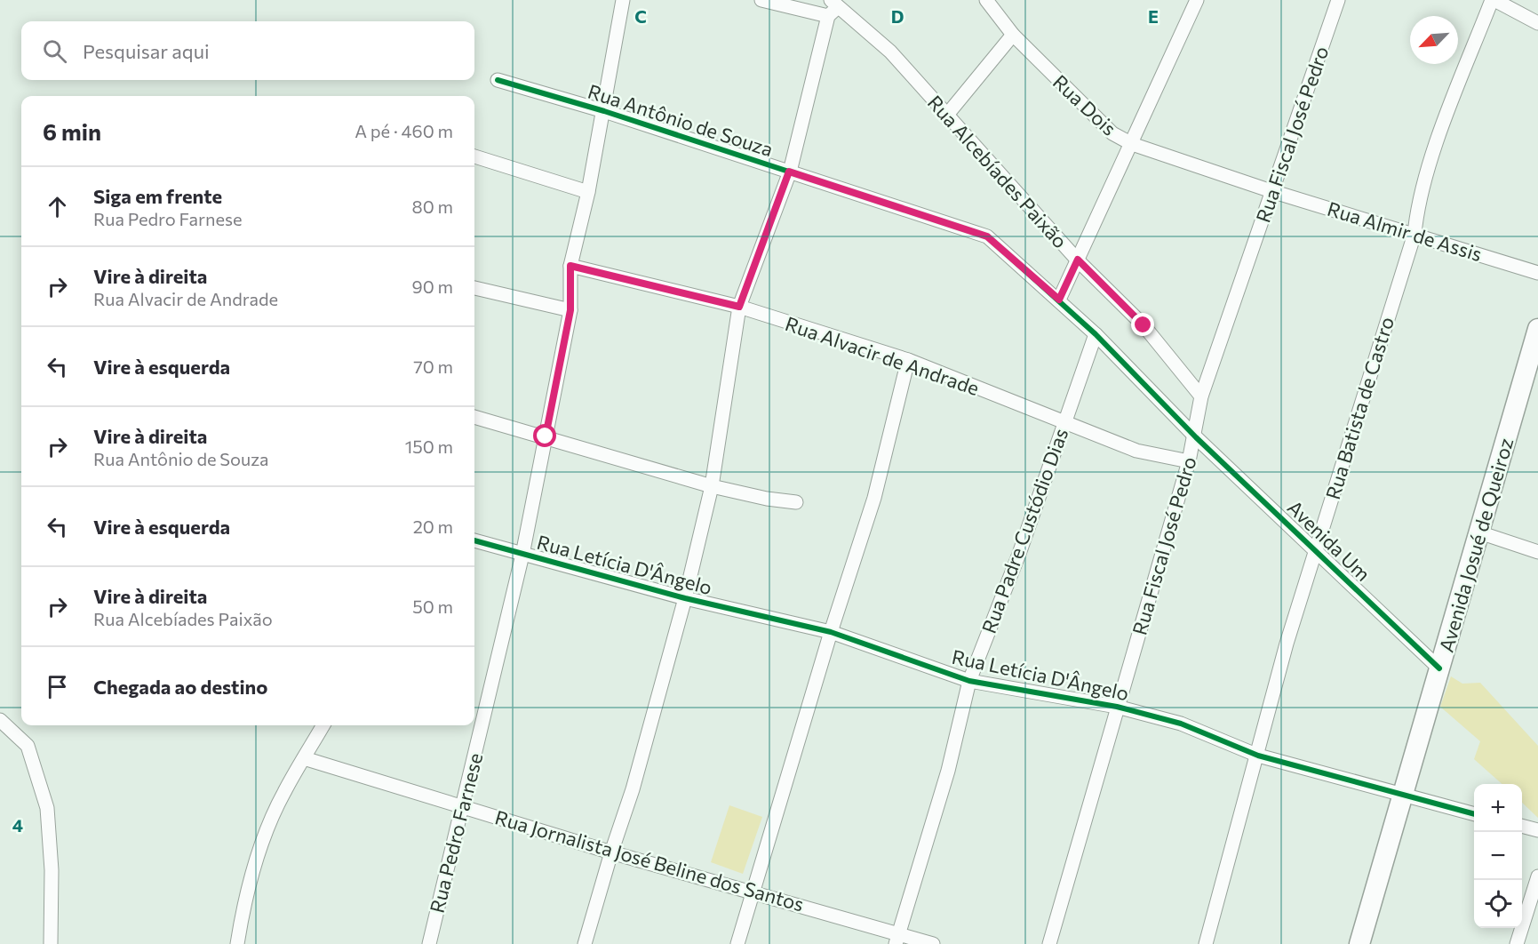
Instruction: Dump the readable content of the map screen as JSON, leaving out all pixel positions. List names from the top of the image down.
{
  "streets": {
    "main road": ["Avenida Josué de Queiroz"],
    "street": [
      "Rua Dois",
      "Rua Antônio de Souza",
      "Rua Fiscal José Pedro",
      "Rua Alcebíades Paixão",
      "Rua Almir de Assis",
      "Rua Alvacir de Andrade",
      "Rua Batista de Castro",
      "Rua Padre Custódio Dias",
      "Avenida Um",
      "Rua Letícia D'Ângelo",
      "Rua Pedro Farnese",
      "Rua Jornalista José Beline dos Santos"
    ]
  },
  "crossings": [
    ["Rua Dois", "Rua Fiscal José Pedro"],
    ["Rua Dois", "Rua Almir de Assis"],
    ["Rua Antônio de Souza", "Rua Padre Custódio Dias"],
    ["Rua Antônio de Souza", "Avenida Um"],
    ["Rua Antônio de Souza", "Rua Pedro Farnese"],
    ["Rua Fiscal José Pedro", "Rua Alcebíades Paixão"],
    ["Rua Fiscal José Pedro", "Rua Almir de Assis"],
    ["Rua Fiscal José Pedro", "Rua Alvacir de Andrade"],
    ["Rua Fiscal José Pedro", "Avenida Um"],
    ["Rua Fiscal José Pedro", "Rua Letícia D'Ângelo"],
    ["Rua Almir de Assis", "Rua Batista de Castro"],
    ["Rua Alvacir de Andrade", "Rua Padre Custódio Dias"],
    ["Rua Alvacir de Andrade", "Rua Pedro Farnese"],
    ["Rua Batista de Castro", "Avenida Um"],
    ["Rua Batista de Castro", "Rua Letícia D'Ângelo"],
    ["Rua Padre Custódio Dias", "Avenida Um"],
    ["Rua Padre Custódio Dias", "Rua Letícia D'Ângelo"],
    ["Rua Padre Custódio Dias", "Rua Jornalista José Beline dos Santos"],
    ["Avenida Um", "Avenida Josué de Queiroz"],
    ["Avenida Josué de Queiroz", "Rua Letícia D'Ângelo"],
    ["Rua Letícia D'Ângelo", "Rua Pedro Farnese"],
    ["Rua Pedro Farnese", "Rua Jornalista José Beline dos Santos"]
  ],
  "north": "bottom left",
  "page": {
    "search": "Pesquisar aqui",
    "heading": ["6 min", "A pé · 460 m"],
    "list": [
      ["Siga em frente", "Rua Pedro Farnese", "80 m"],
      ["Vire à direita", "Rua Alvacir de Andrade", "90 m"],
      ["Vire à esquerda", "70 m"],
      ["Vire à direita", "Rua Antônio de Souza", "150 m"],
      ["Vire à esquerda", "20 m"],
      ["Vire à direita", "Rua Alcebíades Paixão", "50 m"],
      "Chegada ao destino"
    ],
    "map_buttons": ["+", "−"]
  },
  "grid": {
    "columns": ["C", "D", "E"],
    "rows": ["4"]
  }
}
